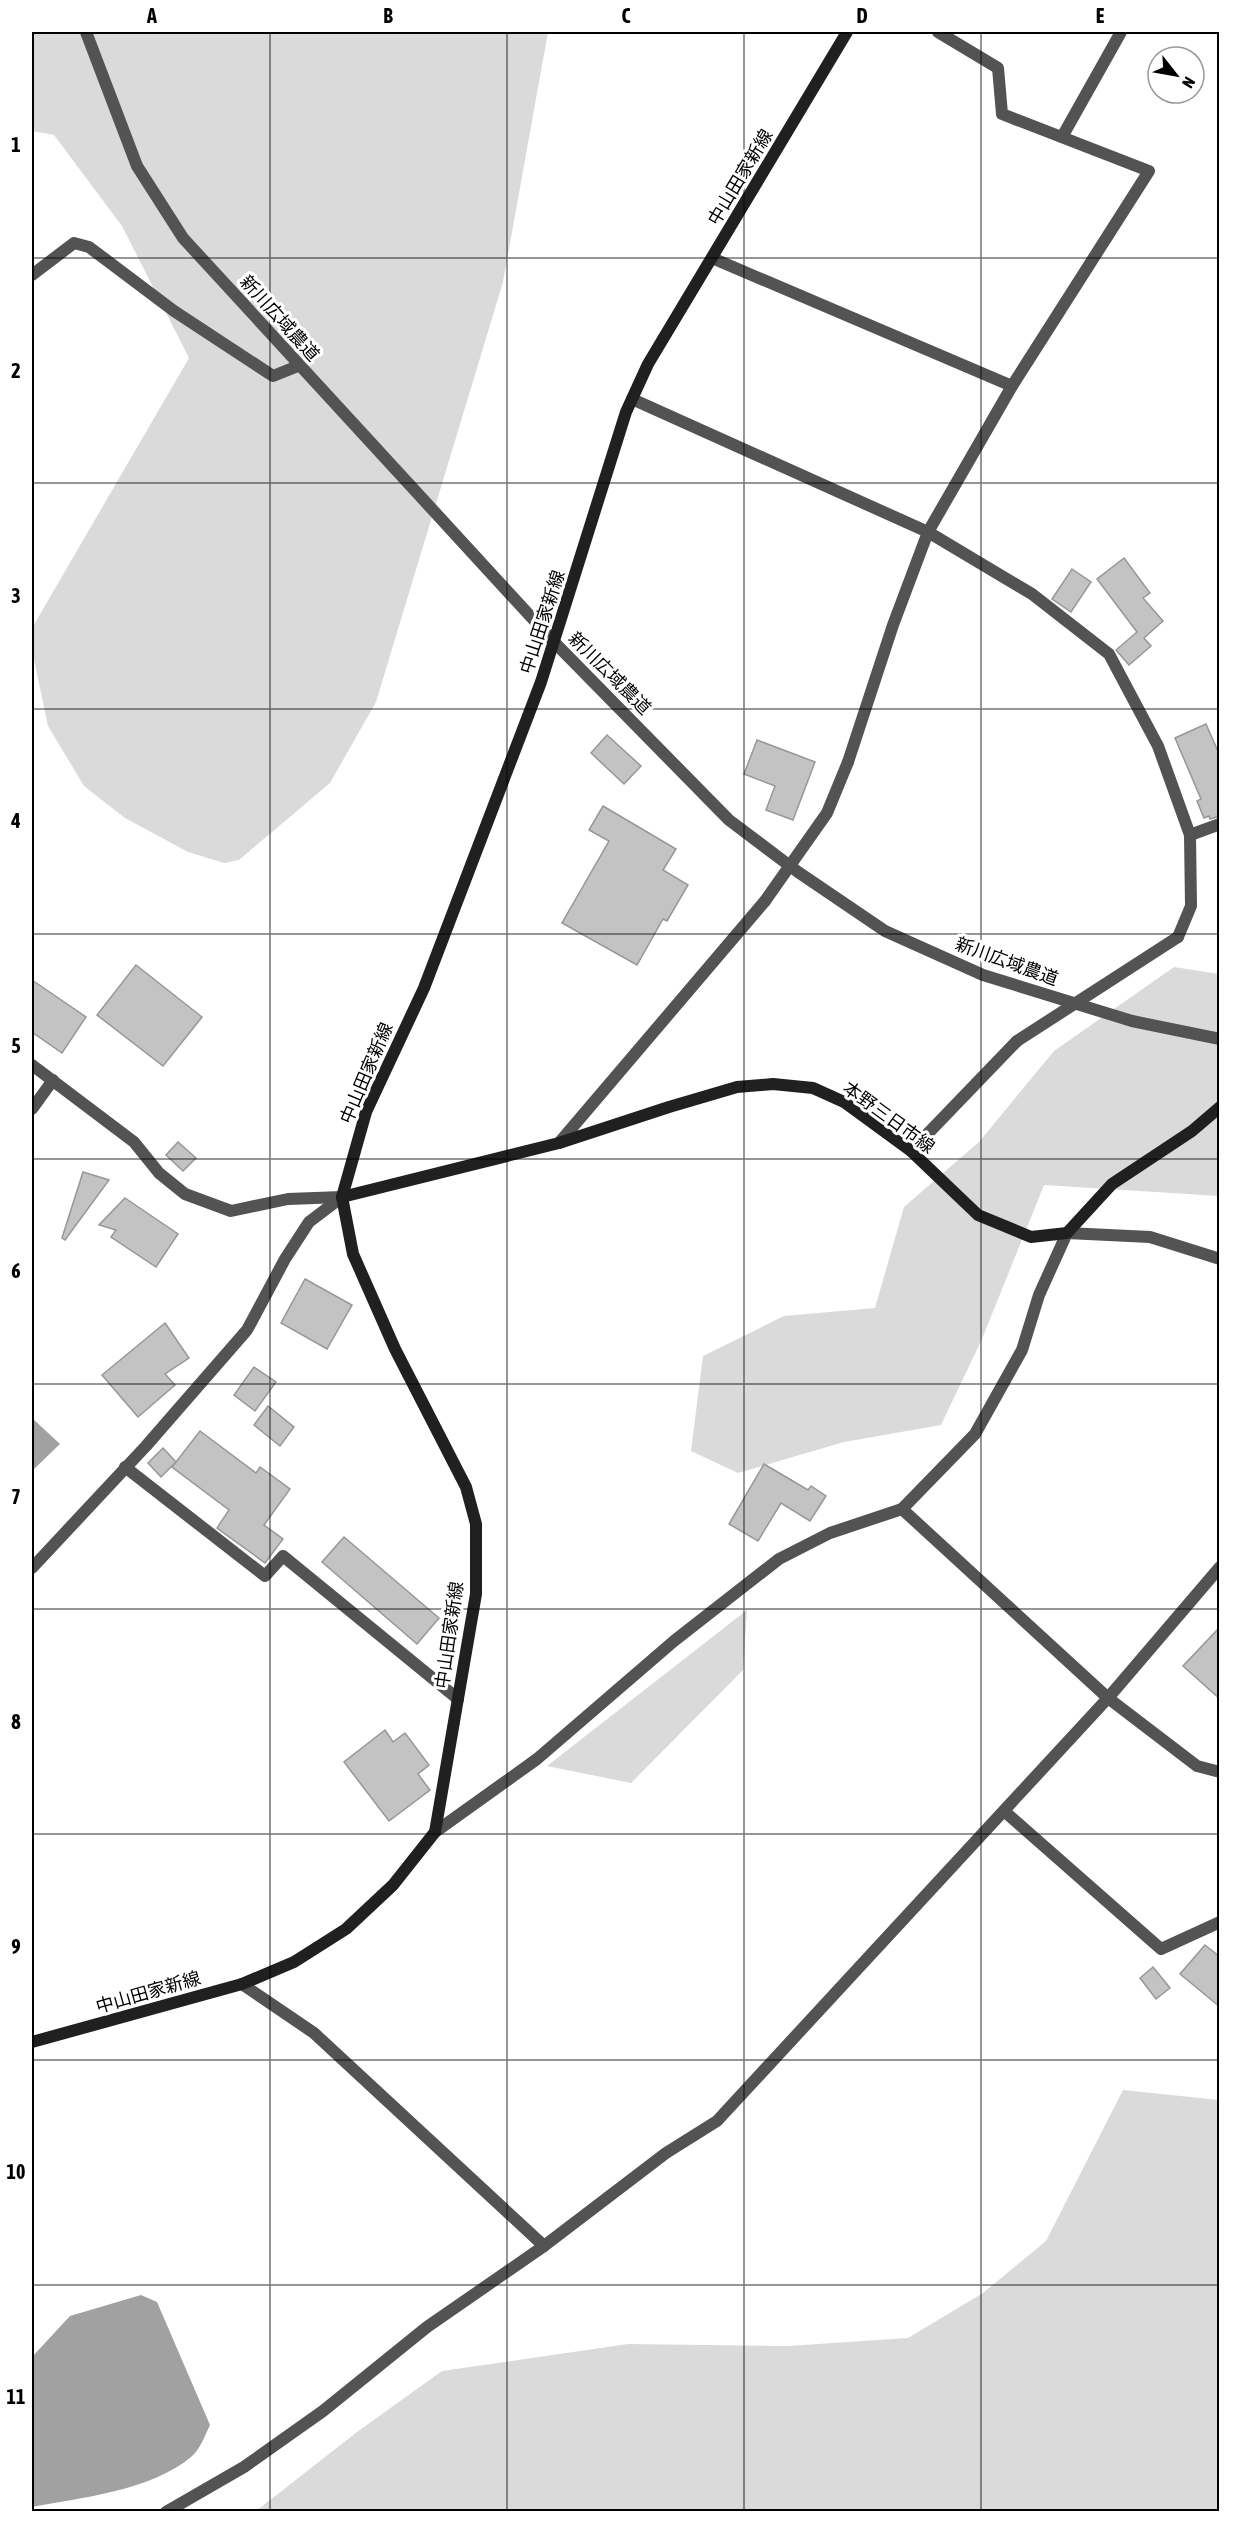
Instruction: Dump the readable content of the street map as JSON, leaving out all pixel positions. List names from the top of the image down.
{
  "streets": {
    "main road": ["中山田家新線", "本野三日市線"],
    "street": ["新川広域農道"]
  },
  "crossings": [
    ["中山田家新線", "新川広域農道"],
    ["中山田家新線", "本野三日市線"]
  ],
  "north": "bottom right",
  "grid": {
    "columns": [
      "A",
      "B",
      "C",
      "D",
      "E"
    ],
    "rows": [
      "1",
      "2",
      "3",
      "4",
      "5",
      "6",
      "7",
      "8",
      "9",
      "10",
      "11"
    ]
  }
}
